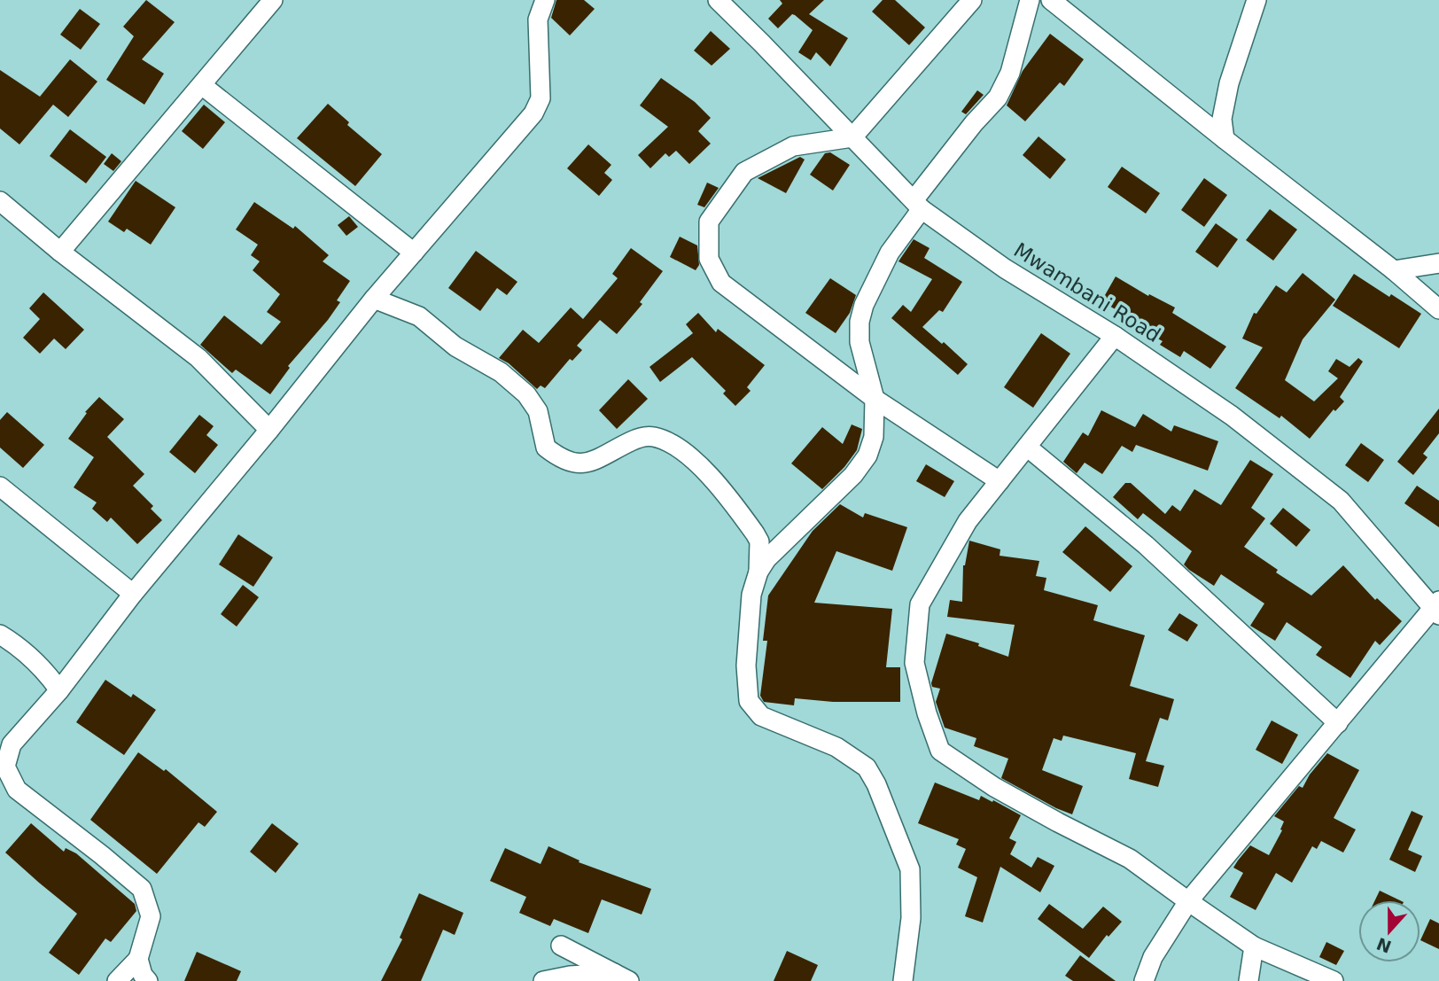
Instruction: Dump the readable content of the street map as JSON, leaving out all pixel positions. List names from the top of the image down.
{
  "streets": {
    "street": ["Mwambani Road"]
  },
  "north": "bottom"
}
